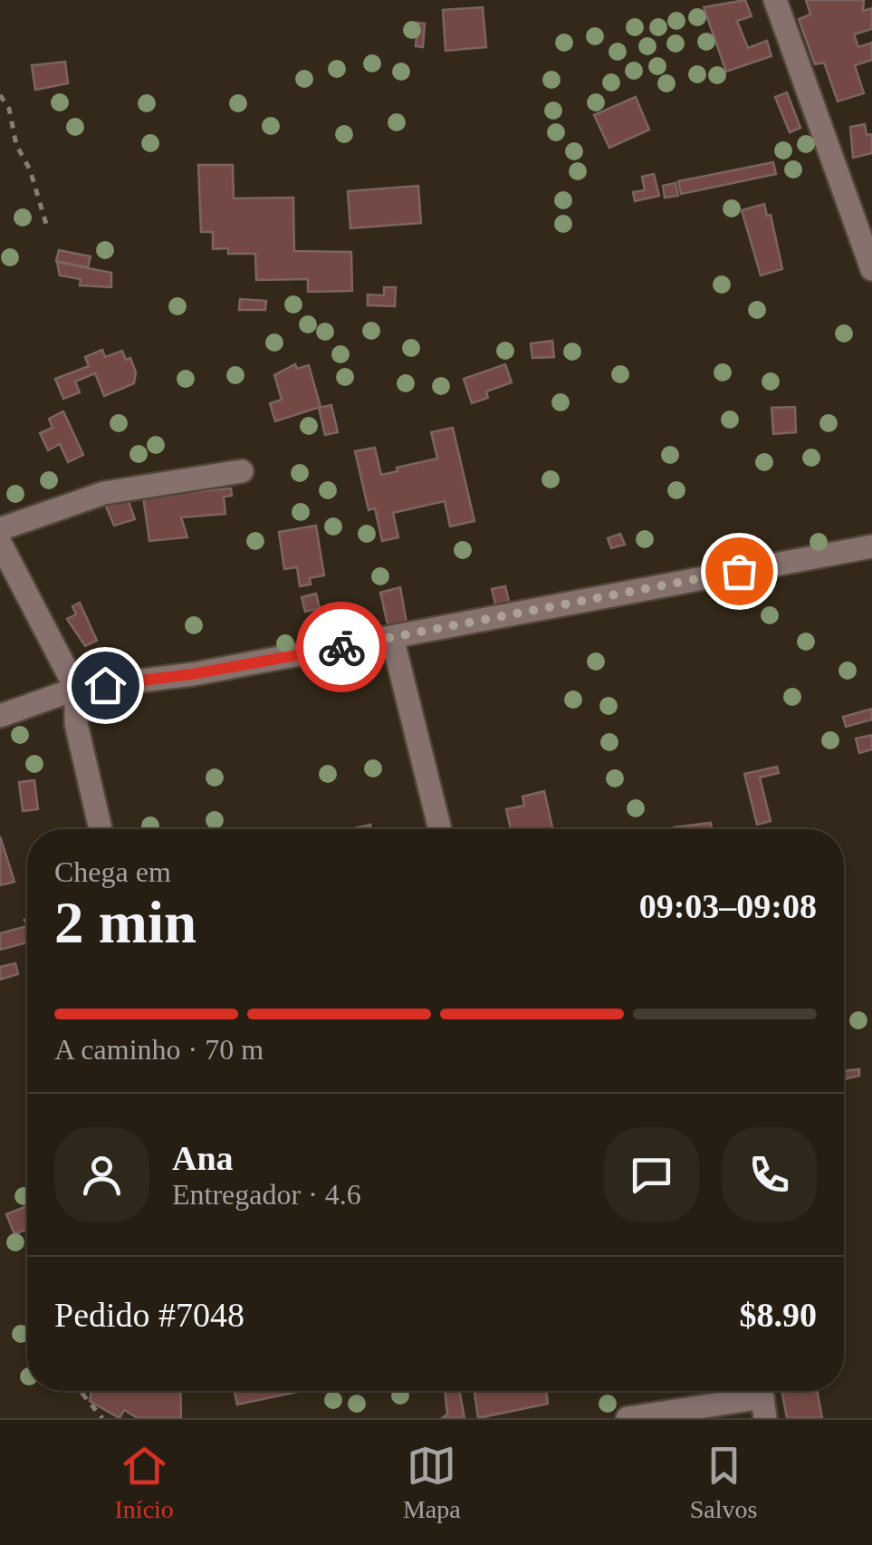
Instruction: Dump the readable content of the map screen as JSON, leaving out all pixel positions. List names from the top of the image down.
{
  "page": {
    "heading": ["2 min", "Chega em", "09:03–09:08"],
    "panel": [
      "Ana",
      "Entregador · 4.6",
      "Pedido #7048",
      "$8.90"
    ],
    "bar": "A caminho · 70 m",
    "tabs": ["Início", "Mapa", "Salvos"]
  }
}
